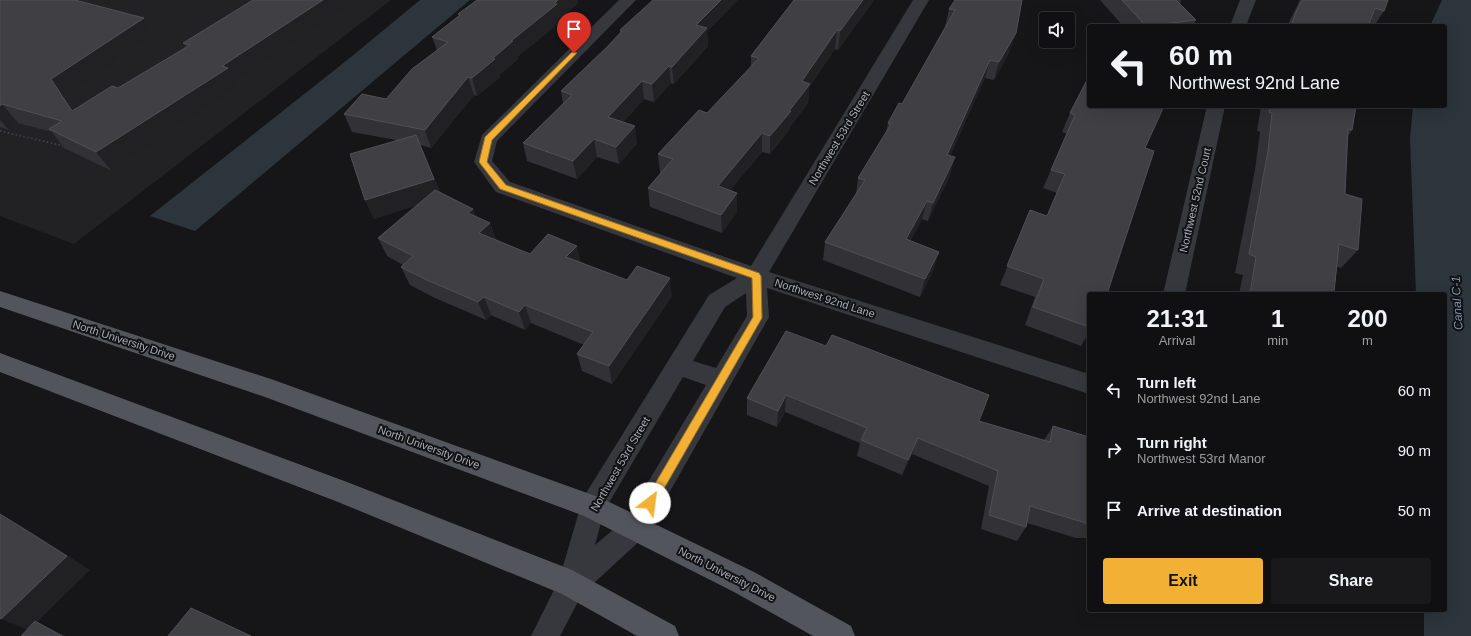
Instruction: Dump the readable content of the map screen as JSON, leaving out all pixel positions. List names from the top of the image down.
{
  "streets": {
    "main road": ["North University Drive"],
    "street": ["Northwest 53rd Street", "Northwest 52nd Court", "Northwest 92nd Lane"]
  },
  "crossings": [
    ["Northwest 53rd Street", "Northwest 92nd Lane"],
    ["Northwest 53rd Street", "North University Drive"]
  ],
  "water": ["Canal C-1"],
  "page": {
    "turn": ["60 m", "Northwest 92nd Lane"],
    "eta": [
      "21:31",
      "Arrival",
      "1",
      "min",
      "200",
      "m"
    ],
    "list": [
      {
        "name": "Turn left",
        "note": "Northwest 92nd Lane",
        "value": "60 m"
      },
      {
        "name": "Turn right",
        "note": "Northwest 53rd Manor",
        "value": "90 m"
      },
      {
        "name": "Arrive at destination",
        "value": "50 m"
      }
    ],
    "buttons": ["Exit", "Share"]
  }
}
